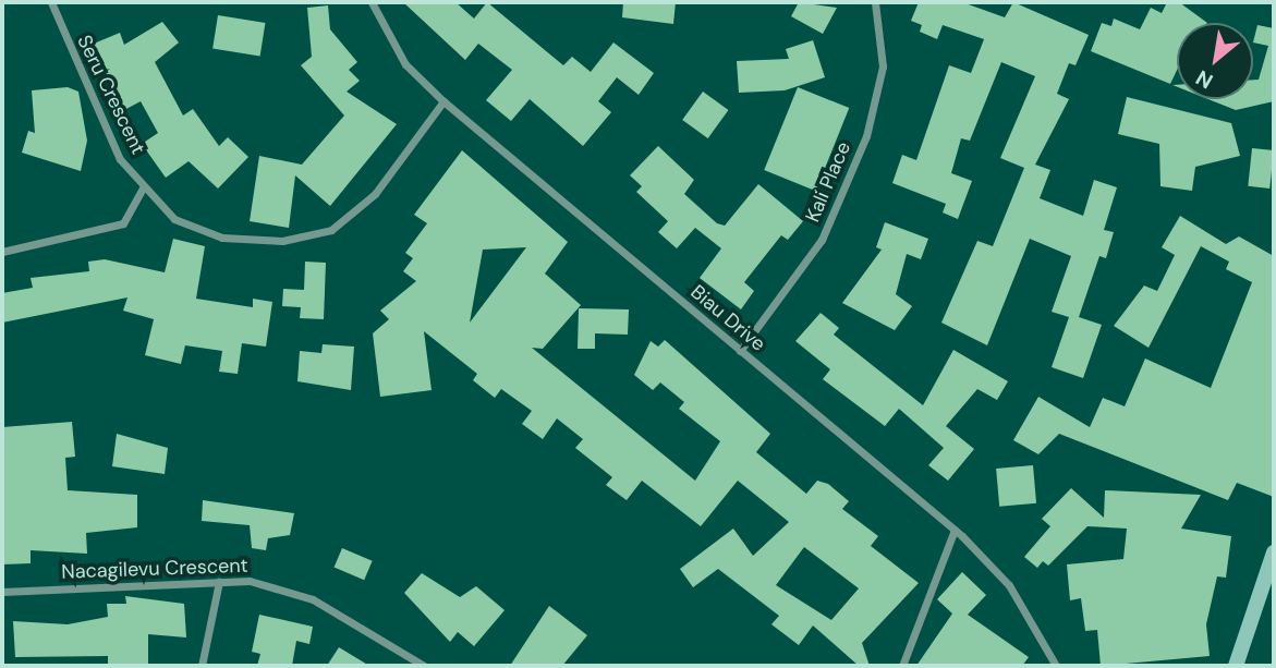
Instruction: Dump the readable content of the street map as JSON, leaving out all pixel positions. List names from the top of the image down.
{
  "streets": {
    "street": [
      "Seru Crescent",
      "Kali Place",
      "Biau Drive",
      "Nacagilevu Crescent"
    ]
  },
  "crossings": [
    ["Seru Crescent", "Biau Drive"],
    ["Kali Place", "Biau Drive"]
  ],
  "north": "bottom left"
}
